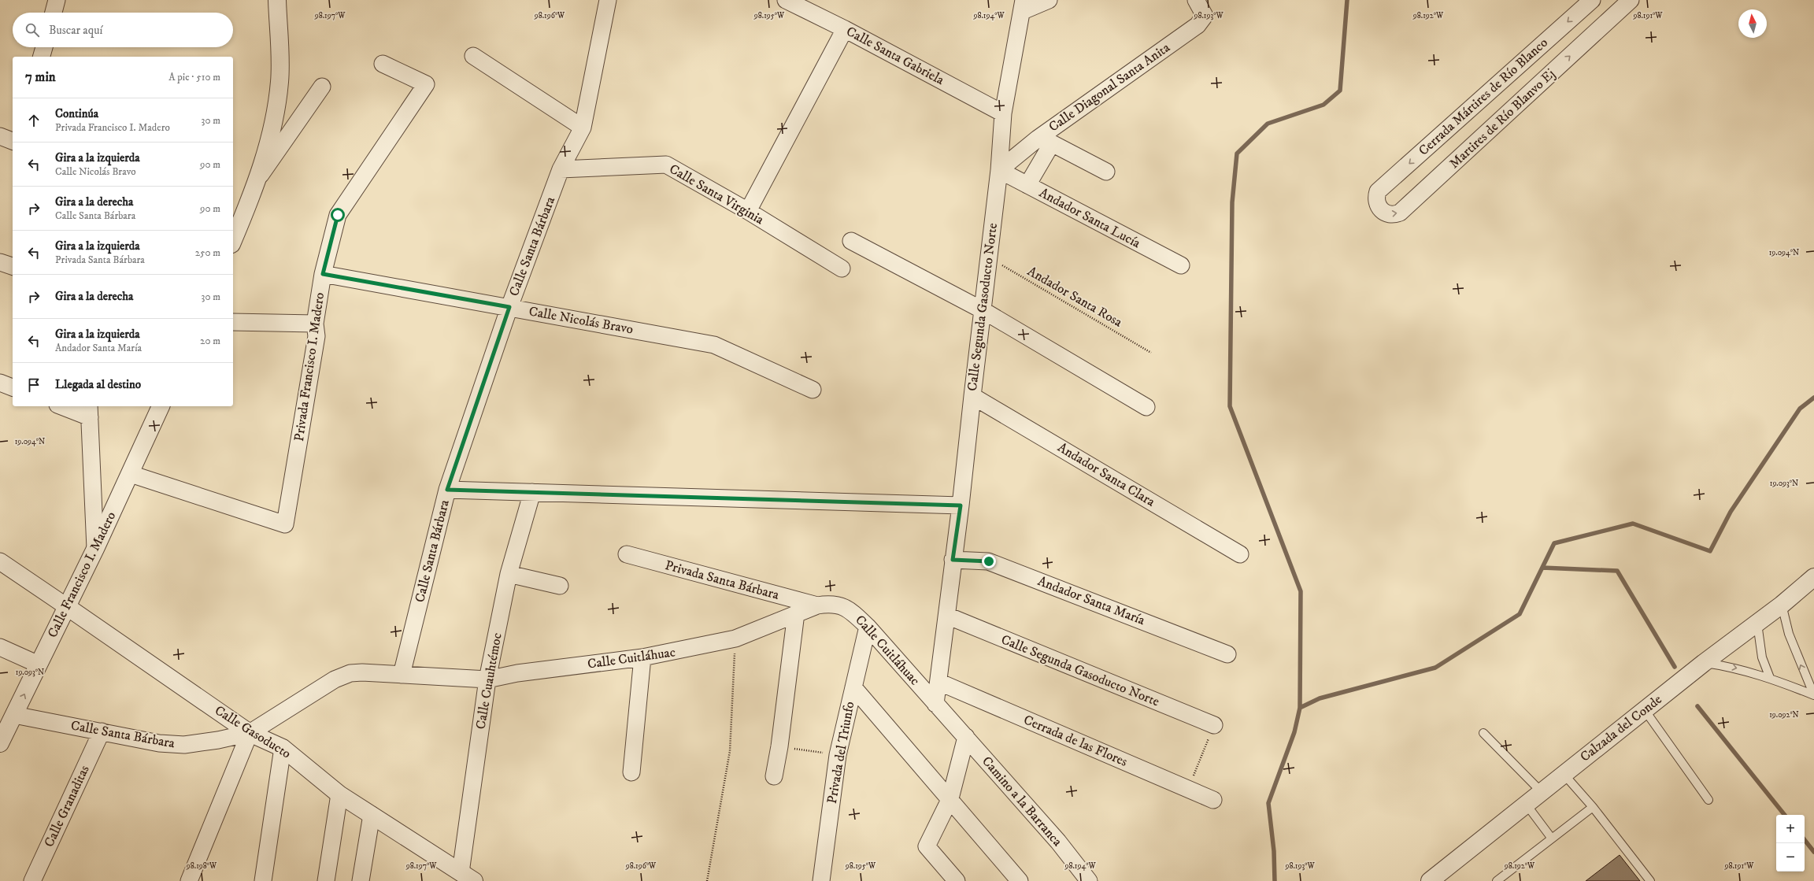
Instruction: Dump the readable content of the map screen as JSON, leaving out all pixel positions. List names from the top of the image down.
{
  "streets": {
    "street": [
      "Calle Santa Gabriela",
      "Calle Diagonal Santa Anita",
      "Cerrada Mártires de Río Blanco",
      "Martires de Río Blanvo Ej",
      "Calle Santa Virginia",
      "Andador Santa Lucía",
      "Calle Santa Bárbara",
      "Calle Segunda Gasoducto Norte",
      "Calle Nicolás Bravo",
      "Privada Francisco I. Madero",
      "Andador Santa Clara",
      "Calle Francisco I. Madero",
      "Privada Santa Bárbara",
      "Andador Santa María",
      "Calle Cuitláhuac",
      "Calle Cuauhtémoc",
      "Calzada del Conde",
      "Calle Gasoducto",
      "Cerrada de las Flores",
      "Privada del Triunfo",
      "Camino a la Barranca",
      "Calle Granaditas"
    ],
    "path": ["Andador Santa Rosa"]
  },
  "crossings": [
    ["Calle Santa Gabriela", "Calle Segunda Gasoducto Norte"],
    ["Calle Diagonal Santa Anita", "Andador Santa Lucía"],
    ["Calle Diagonal Santa Anita", "Calle Segunda Gasoducto Norte"],
    ["Cerrada Mártires de Río Blanco", "Martires de Río Blanvo Ej"],
    ["Calle Santa Virginia", "Calle Santa Bárbara"],
    ["Andador Santa Lucía", "Calle Segunda Gasoducto Norte"],
    ["Calle Santa Bárbara", "Calle Nicolás Bravo"],
    ["Calle Santa Bárbara", "Calle Francisco I. Madero"],
    ["Calle Santa Bárbara", "Calle Cuitláhuac"],
    ["Calle Santa Bárbara", "Calle Gasoducto"],
    ["Calle Santa Bárbara", "Calle Granaditas"],
    ["Andador Santa Rosa", "Calle Segunda Gasoducto Norte"],
    ["Calle Segunda Gasoducto Norte", "Andador Santa Clara"],
    ["Calle Segunda Gasoducto Norte", "Andador Santa María"],
    ["Calle Segunda Gasoducto Norte", "Calle Cuitláhuac"],
    ["Calle Segunda Gasoducto Norte", "Cerrada de las Flores"],
    ["Calle Nicolás Bravo", "Privada Francisco I. Madero"],
    ["Privada Francisco I. Madero", "Calle Francisco I. Madero"],
    ["Calle Francisco I. Madero", "Calle Gasoducto"],
    ["Privada Santa Bárbara", "Calle Cuitláhuac"],
    ["Calle Cuitláhuac", "Calle Cuauhtémoc"],
    ["Calle Cuitláhuac", "Calle Gasoducto"],
    ["Calle Cuitláhuac", "Privada del Triunfo"],
    ["Calle Cuitláhuac", "Camino a la Barranca"],
    ["Calle Cuauhtémoc", "Calle Gasoducto"]
  ],
  "one_way": ["Cerrada Mártires de Río Blanco", "Martires de Río Blanvo Ej"],
  "north": "top",
  "page": {
    "search": "Buscar aquí",
    "heading": ["7 min", "A pie · 510 m"],
    "list": [
      ["Continúa", "Privada Francisco I. Madero", "30 m"],
      ["Gira a la izquierda", "Calle Nicolás Bravo", "90 m"],
      ["Gira a la derecha", "Calle Santa Bárbara", "90 m"],
      ["Gira a la izquierda", "Privada Santa Bárbara", "250 m"],
      ["Gira a la derecha", "30 m"],
      ["Gira a la izquierda", "Andador Santa María", "20 m"],
      "Llegada al destino"
    ],
    "map_buttons": ["+", "−"]
  },
  "coordinates": [
    "98.197°W",
    "98.196°W",
    "98.195°W",
    "98.194°W",
    "98.193°W",
    "98.192°W",
    "98.191°W",
    "19.094°N",
    "19.093°N",
    "19.092°N",
    "98.198°W"
  ]
}
